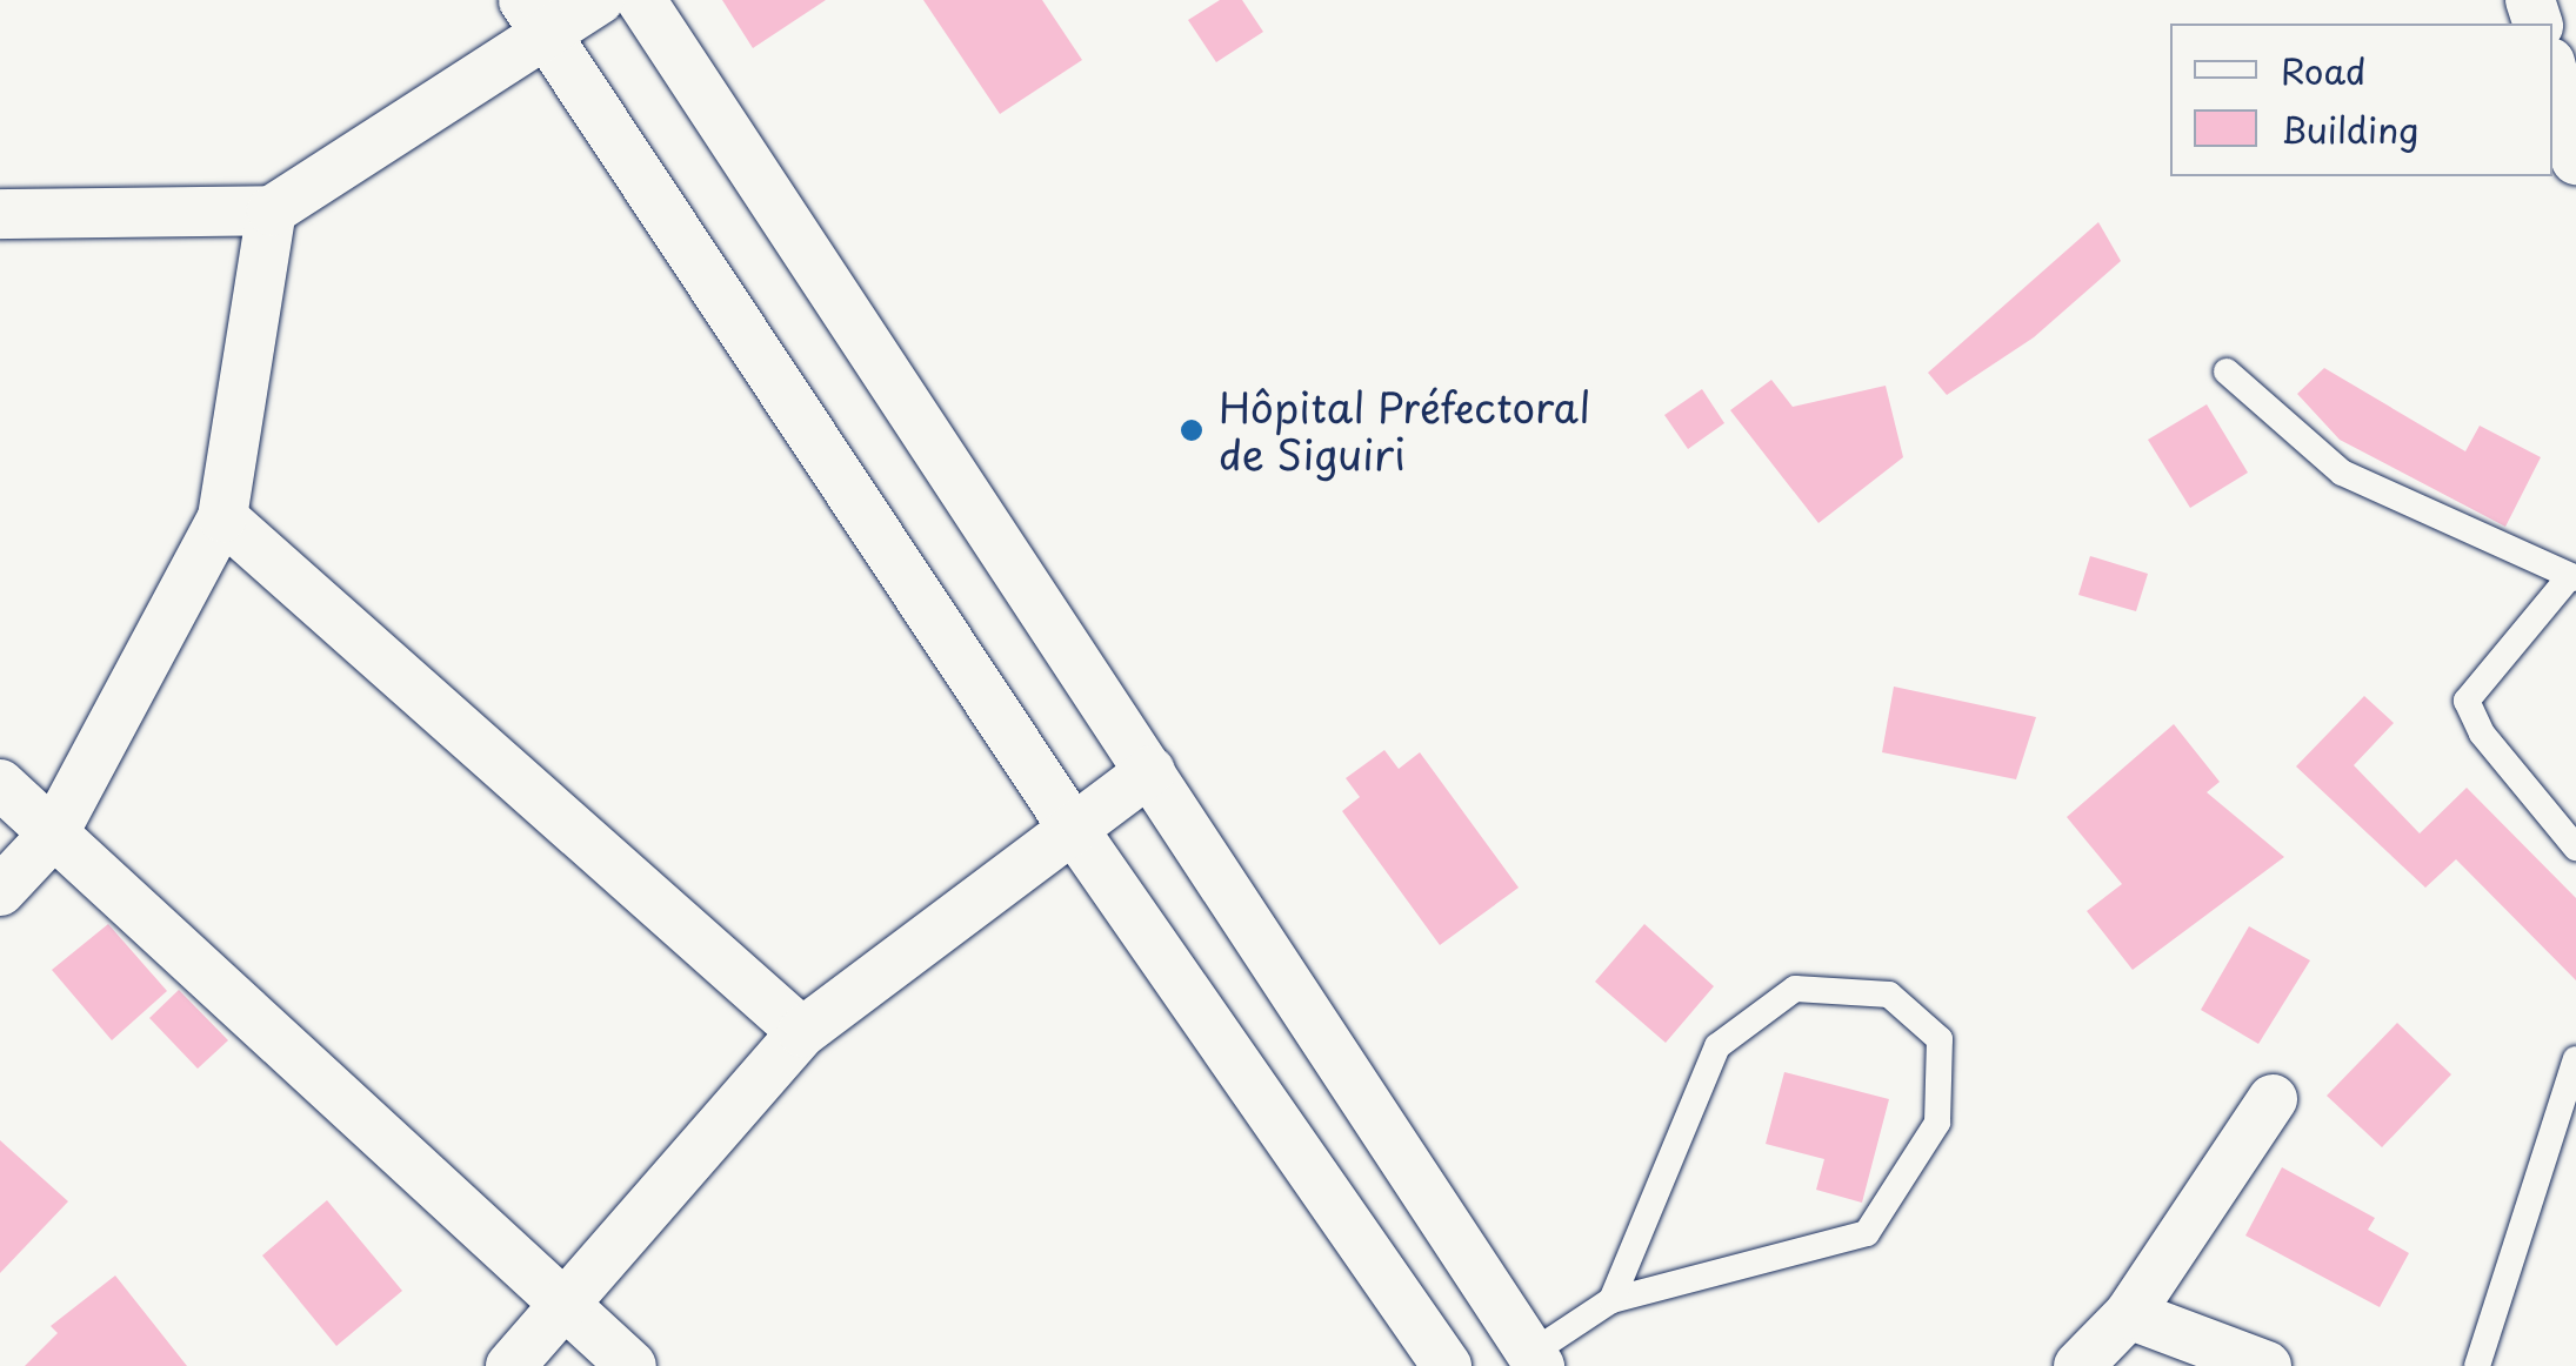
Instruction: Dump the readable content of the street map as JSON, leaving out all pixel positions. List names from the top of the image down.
{
  "places": ["Hôpital Préfectoral de Siguiri"],
  "legend": ["Road", "Building"]
}
